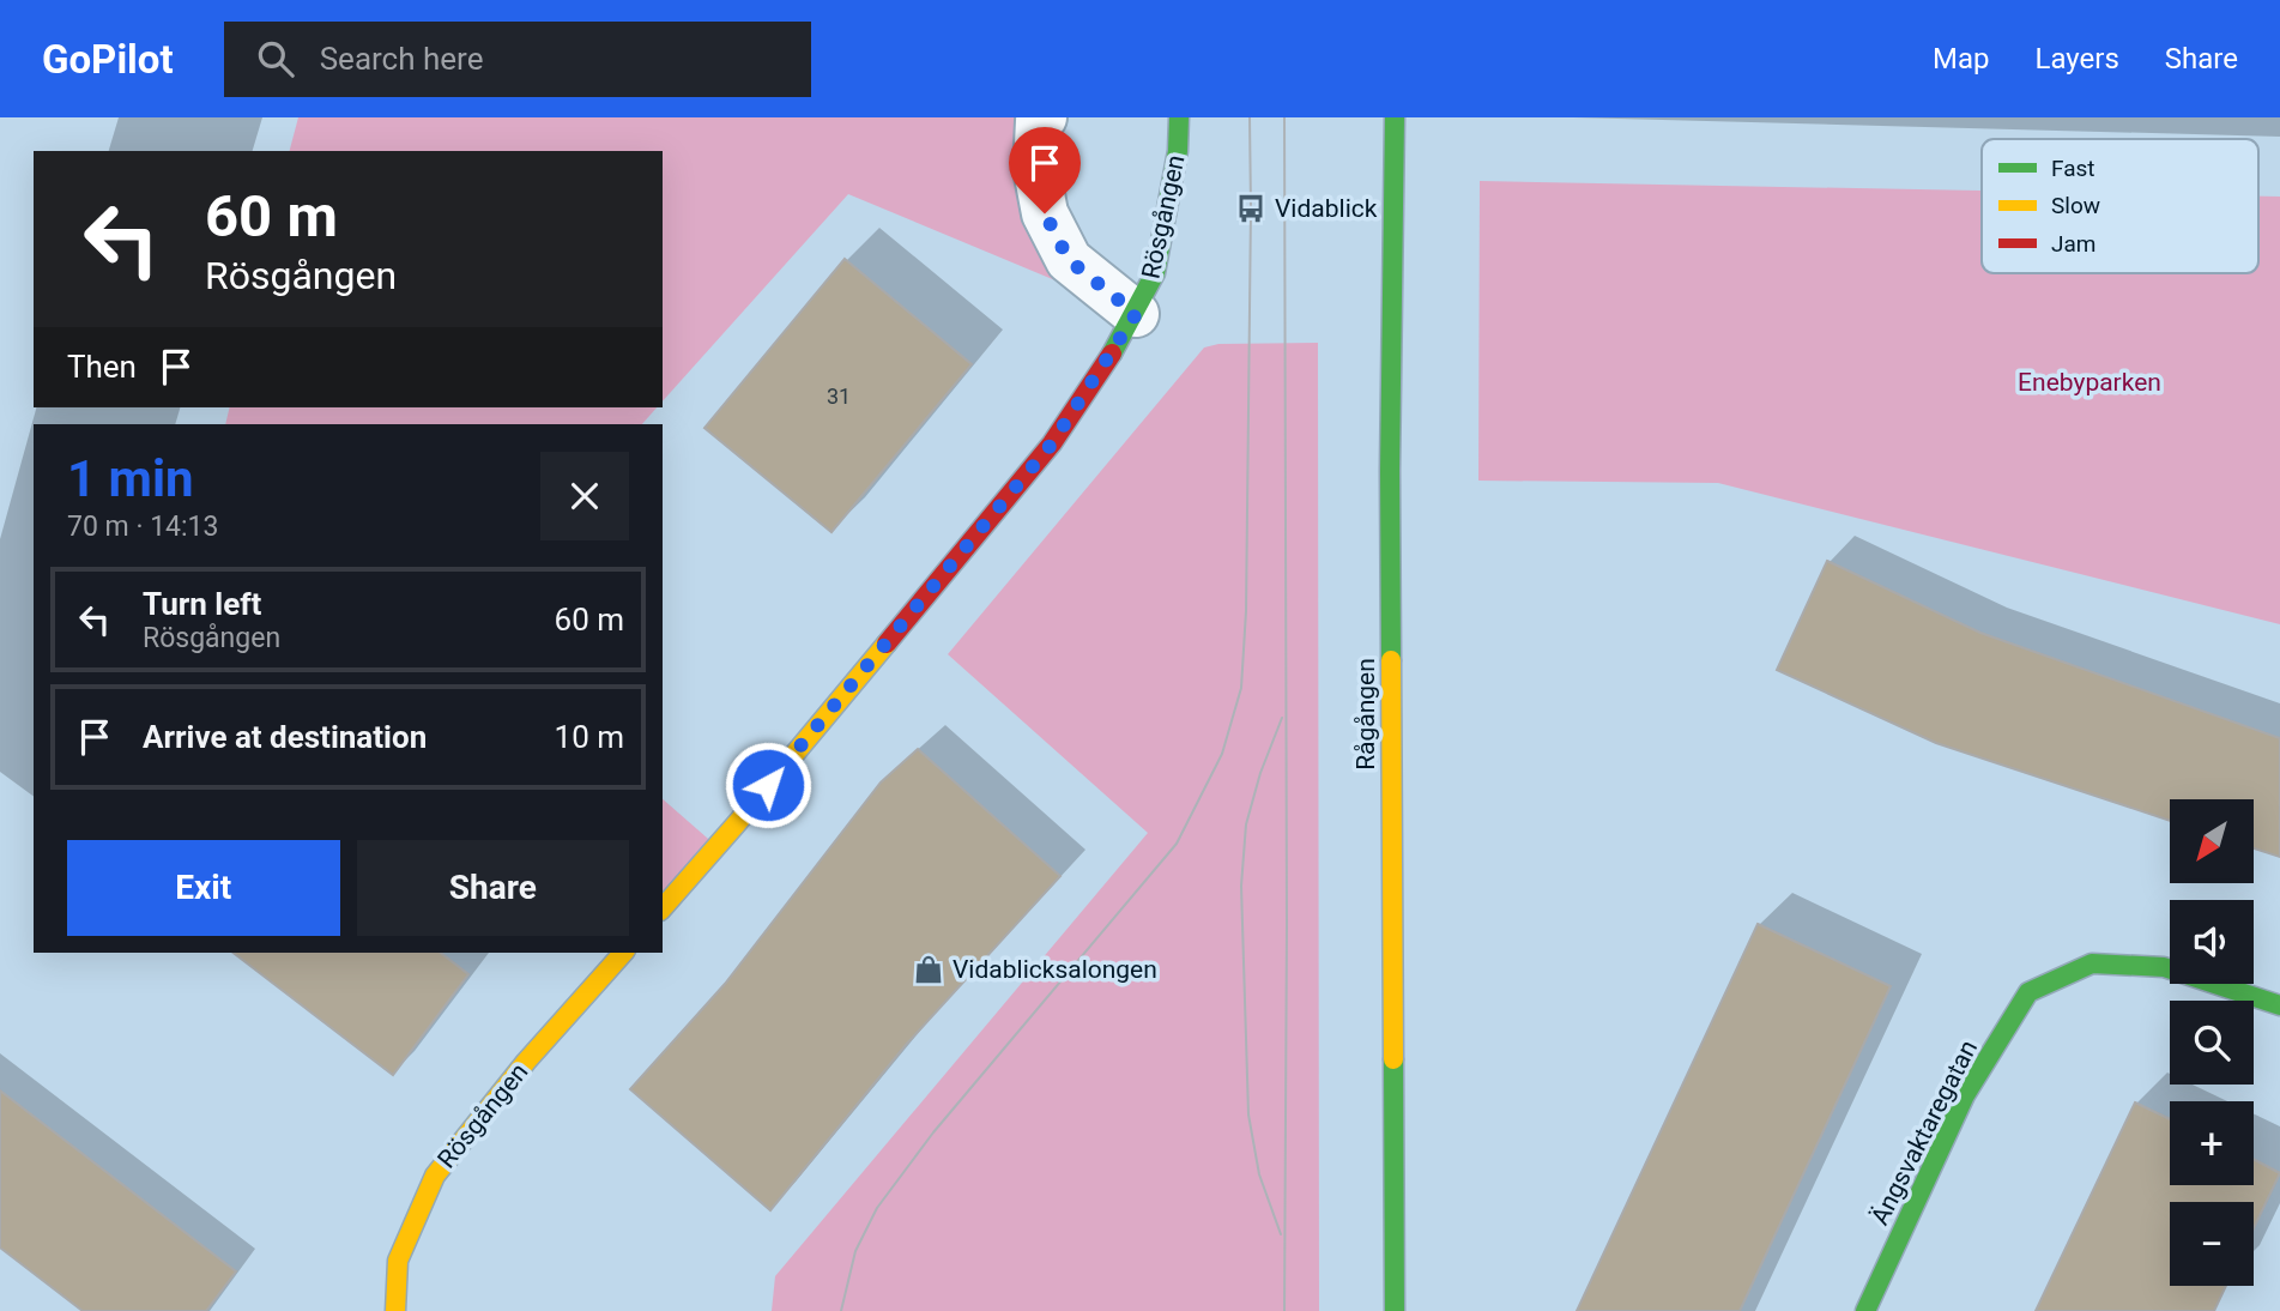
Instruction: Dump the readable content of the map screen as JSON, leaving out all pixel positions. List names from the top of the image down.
{
  "streets": {
    "street": ["Rösgången", "Rågången", "Ängsvaktaregatan"]
  },
  "parks": ["Enebyparken"],
  "places": {
    "bus stop": ["Vidablick"],
    "shop": ["Vidablicksalongen"]
  },
  "house_numbers": ["31"],
  "legend": ["Fast", "Slow", "Jam"],
  "north": "bottom left",
  "page": {
    "header": "GoPilot",
    "search": "Search here",
    "nav": ["Map", "Layers", "Share"],
    "turn": ["60 m", "Rösgången"],
    "then": "Then",
    "heading": ["1 min", "70 m · 14:13"],
    "list": [
      {
        "name": "Turn left",
        "note": "Rösgången",
        "value": "60 m"
      },
      {
        "name": "Arrive at destination",
        "value": "10 m"
      }
    ],
    "map_buttons": ["+", "−"],
    "buttons": ["Exit", "Share"]
  }
}
